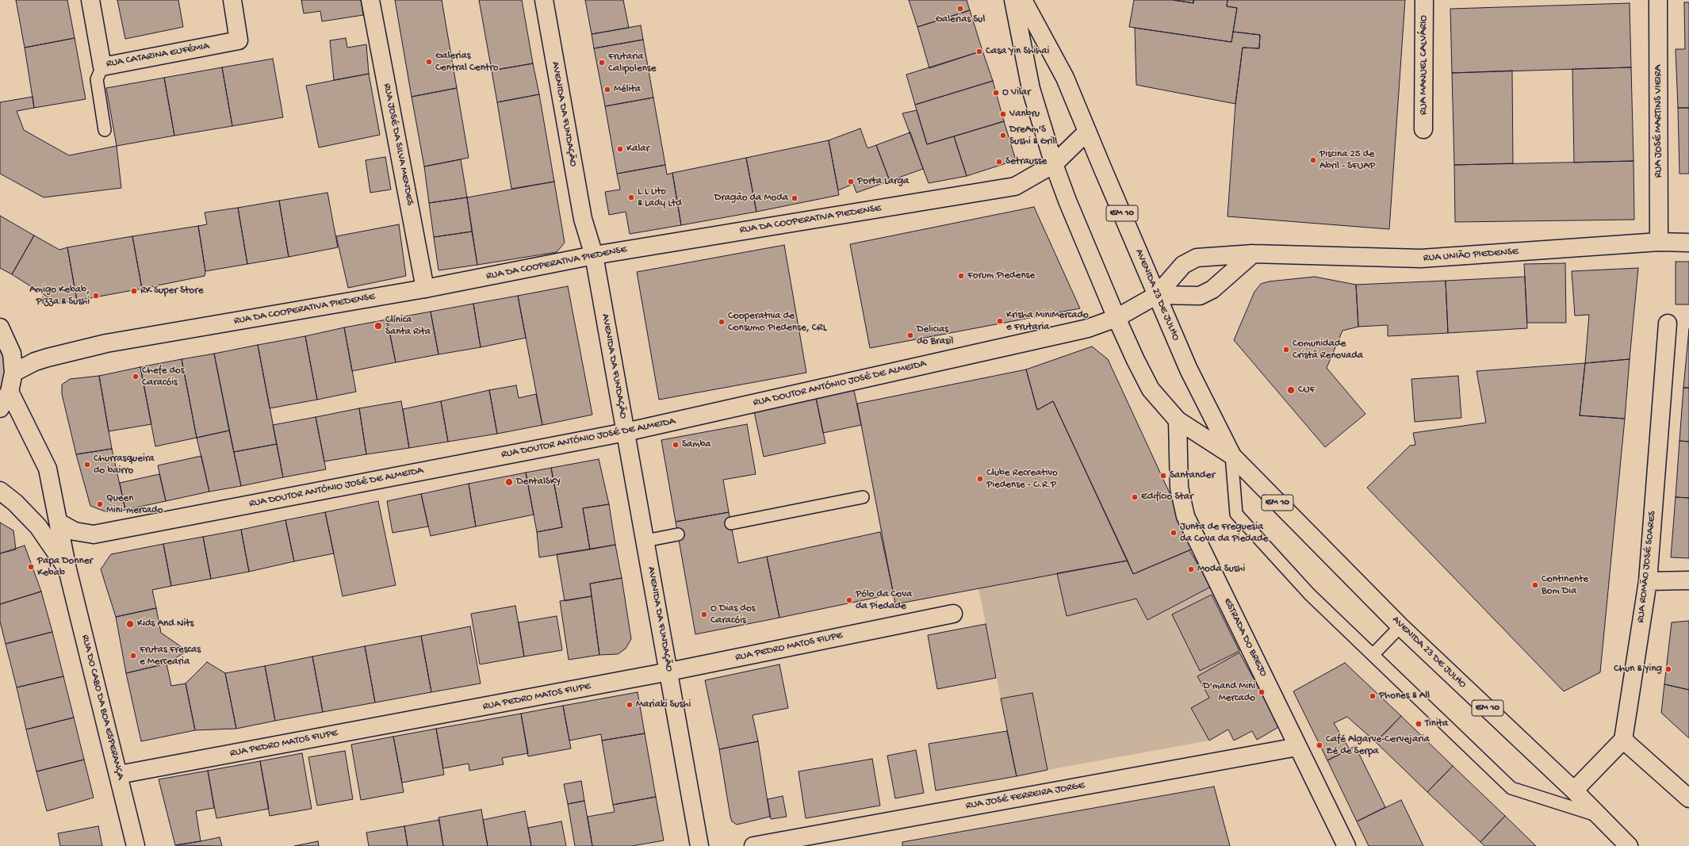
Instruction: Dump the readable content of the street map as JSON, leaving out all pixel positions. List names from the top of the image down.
{
  "streets": {
    "street": [
      "RUA CATARINA EUFÉMIA",
      "RUA MANUEL CALVÁRIO",
      "AVENIDA DA FUNDAÇÃO",
      "RUA JOSÉ MARTINS VIEIRA",
      "RUA JOSÉ DA SILVA MENDES",
      "EM 10",
      "RUA DA COOPERATIVA PIEDENSE",
      "RUA UNIÃO PIEDENSE",
      "AVENIDA 23 DE JULHO",
      "RUA DOUTOR ANTÓNIO JOSÉ DE ALMEIDA",
      "RUA ROMÃO JOSÉ SOARES",
      "ESTRADA DO BREJO",
      "RUA PEDRO MATOS FILIPE",
      "RUA DO CABO DA BOA ESPERANÇA",
      "RUA JOSÉ FERREIRA JORGE"
    ]
  },
  "crossings": [
    ["AVENIDA DA FUNDAÇÃO", "RUA DA COOPERATIVA PIEDENSE"],
    ["AVENIDA DA FUNDAÇÃO", "RUA DOUTOR ANTÓNIO JOSÉ DE ALMEIDA"],
    ["AVENIDA DA FUNDAÇÃO", "RUA PEDRO MATOS FILIPE"],
    ["RUA JOSÉ MARTINS VIEIRA", "RUA UNIÃO PIEDENSE"],
    ["RUA JOSÉ DA SILVA MENDES", "RUA DA COOPERATIVA PIEDENSE"],
    ["EM 10", "RUA DA COOPERATIVA PIEDENSE"],
    ["EM 10", "AVENIDA 23 DE JULHO"],
    ["RUA DA COOPERATIVA PIEDENSE", "AVENIDA 23 DE JULHO"],
    ["RUA UNIÃO PIEDENSE", "AVENIDA 23 DE JULHO"],
    ["RUA UNIÃO PIEDENSE", "RUA DOUTOR ANTÓNIO JOSÉ DE ALMEIDA"],
    ["AVENIDA 23 DE JULHO", "RUA DOUTOR ANTÓNIO JOSÉ DE ALMEIDA"],
    ["AVENIDA 23 DE JULHO", "ESTRADA DO BREJO"],
    ["RUA DOUTOR ANTÓNIO JOSÉ DE ALMEIDA", "RUA DO CABO DA BOA ESPERANÇA"],
    ["ESTRADA DO BREJO", "RUA JOSÉ FERREIRA JORGE"],
    ["RUA PEDRO MATOS FILIPE", "RUA DO CABO DA BOA ESPERANÇA"]
  ],
  "places": [
    "Galerias Sul",
    "Casa Yin Shihai",
    "Galerias Central Centro",
    "Frutaria Calipolense",
    "Mélita",
    "O Vilar",
    "Vanbru",
    "DreAm'S Sushi & Grill",
    "Kalar",
    "Piscina 25 de Abril - SFUAP",
    "Setrausse",
    "Porta Larga",
    "L.L Lito & Lady Ltd",
    "Dragão da Moda",
    "Forum Piedense",
    "RK Super Store",
    "Amigo Kebab, Pizza & Sushi",
    "Krisha MiniMercado e Frutaria",
    "Cooperativa de Consumo Piedense, CRL",
    "Clínica Santa Rita",
    "Delicias do Brasil",
    "Comunidade Cristã Renovada",
    "Chefe dos Caracóis",
    "CUF",
    "Samba",
    "Churrasqueira do bairro",
    "Santander",
    "Clube Recreativo Piedense - C.R.P",
    "DentalSKY",
    "Edifício Star",
    "Queen Mini-mercado",
    "Junta de Freguesia da Cova da Piedade",
    "Papa Donner Kebab",
    "Moda Sushi",
    "Continente Bom Dia",
    "Pólo da Cova da Piedade",
    "O Dias dos Caracóis",
    "Kids And Nits",
    "Frutas Frescas e Mercearia",
    "Chun & Ying",
    "D'mand Mini Mercado",
    "Phones & All",
    "Mariaki Sushi",
    "Tinita",
    "Café Algarve-Cervejaria Zé de Serpa"
  ]
}
